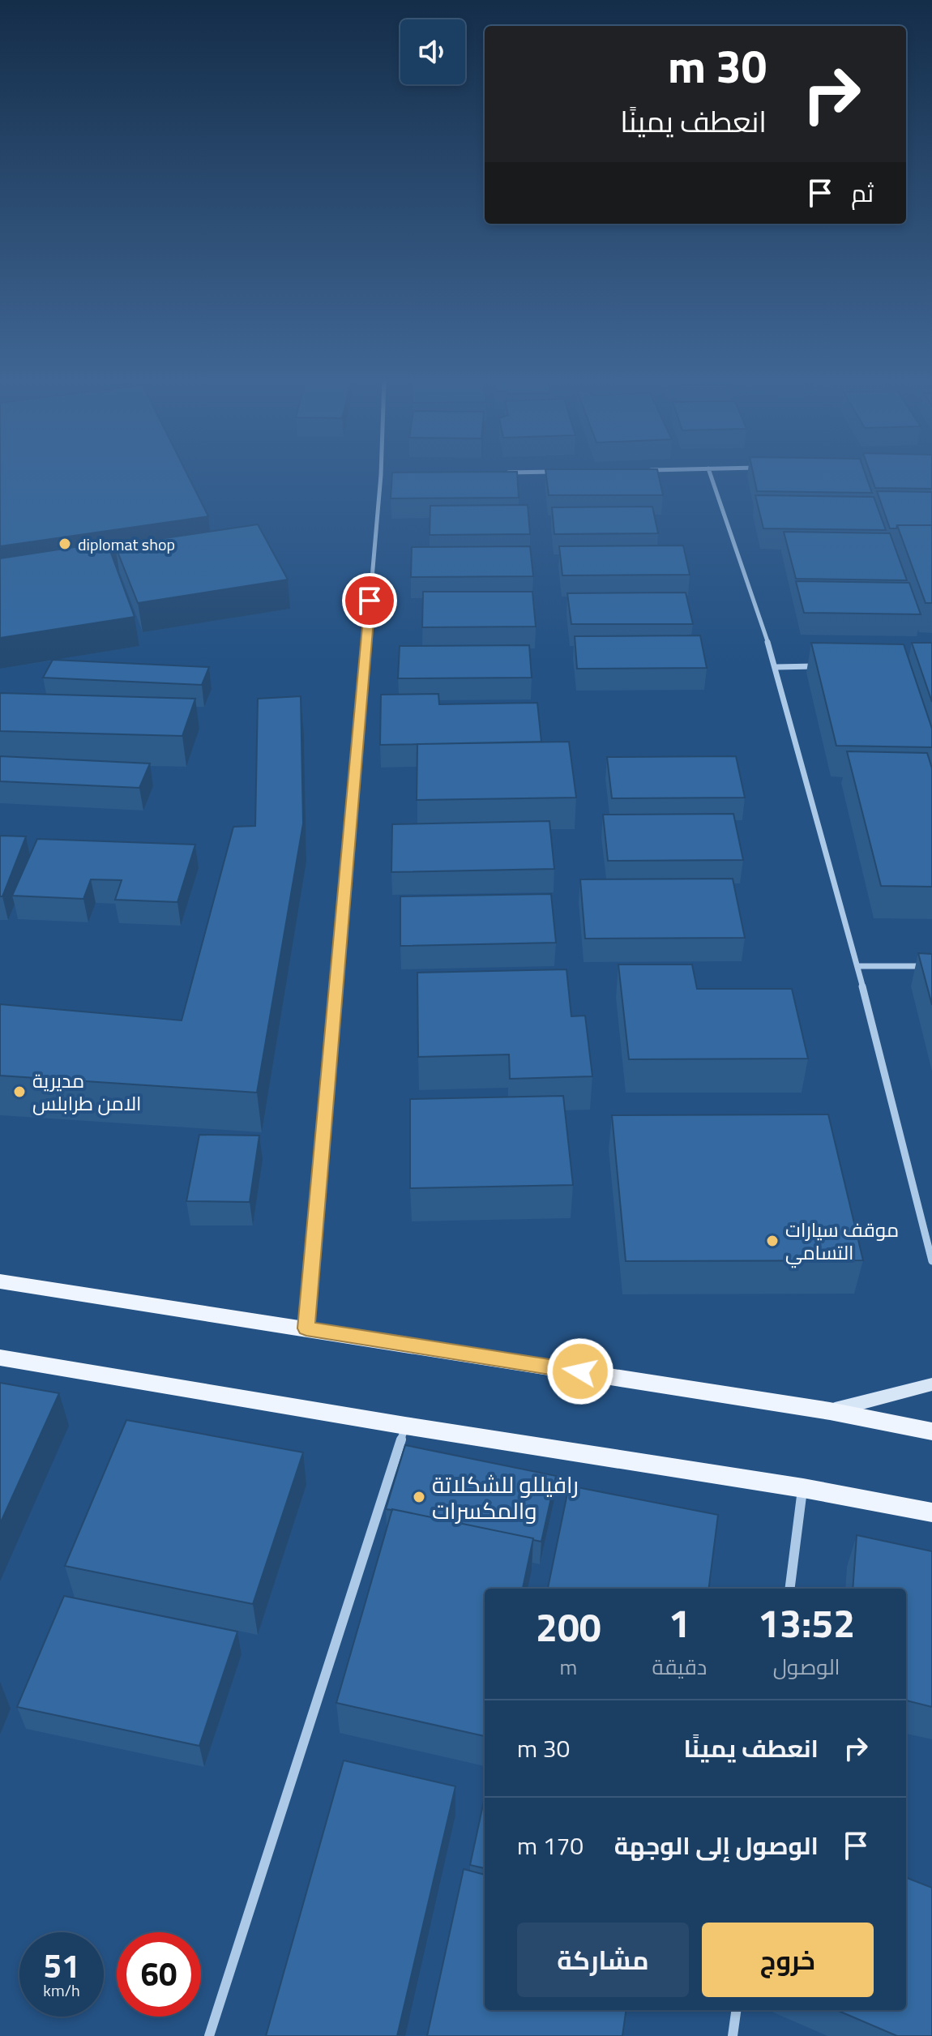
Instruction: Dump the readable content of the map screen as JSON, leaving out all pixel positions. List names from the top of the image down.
{
  "places": [
    "diplomat shop",
    "مديرية الامن طرابلس",
    "موقف سيارات التسامي",
    "رافيللو للشكلاتة والمكسرات"
  ],
  "page": {
    "turn": ["30 m", "انعطف يمينًا"],
    "then": "ثم",
    "eta": [
      "13:52",
      "الوصول",
      "1",
      "دقيقة",
      "200",
      "m"
    ],
    "list": [
      {
        "name": "انعطف يمينًا",
        "value": "30 m"
      },
      {
        "name": "الوصول إلى الوجهة",
        "value": "170 m"
      }
    ],
    "buttons": ["خروج", "مشاركة"],
    "speed": "51 km/h",
    "limit": "60"
  }
}
